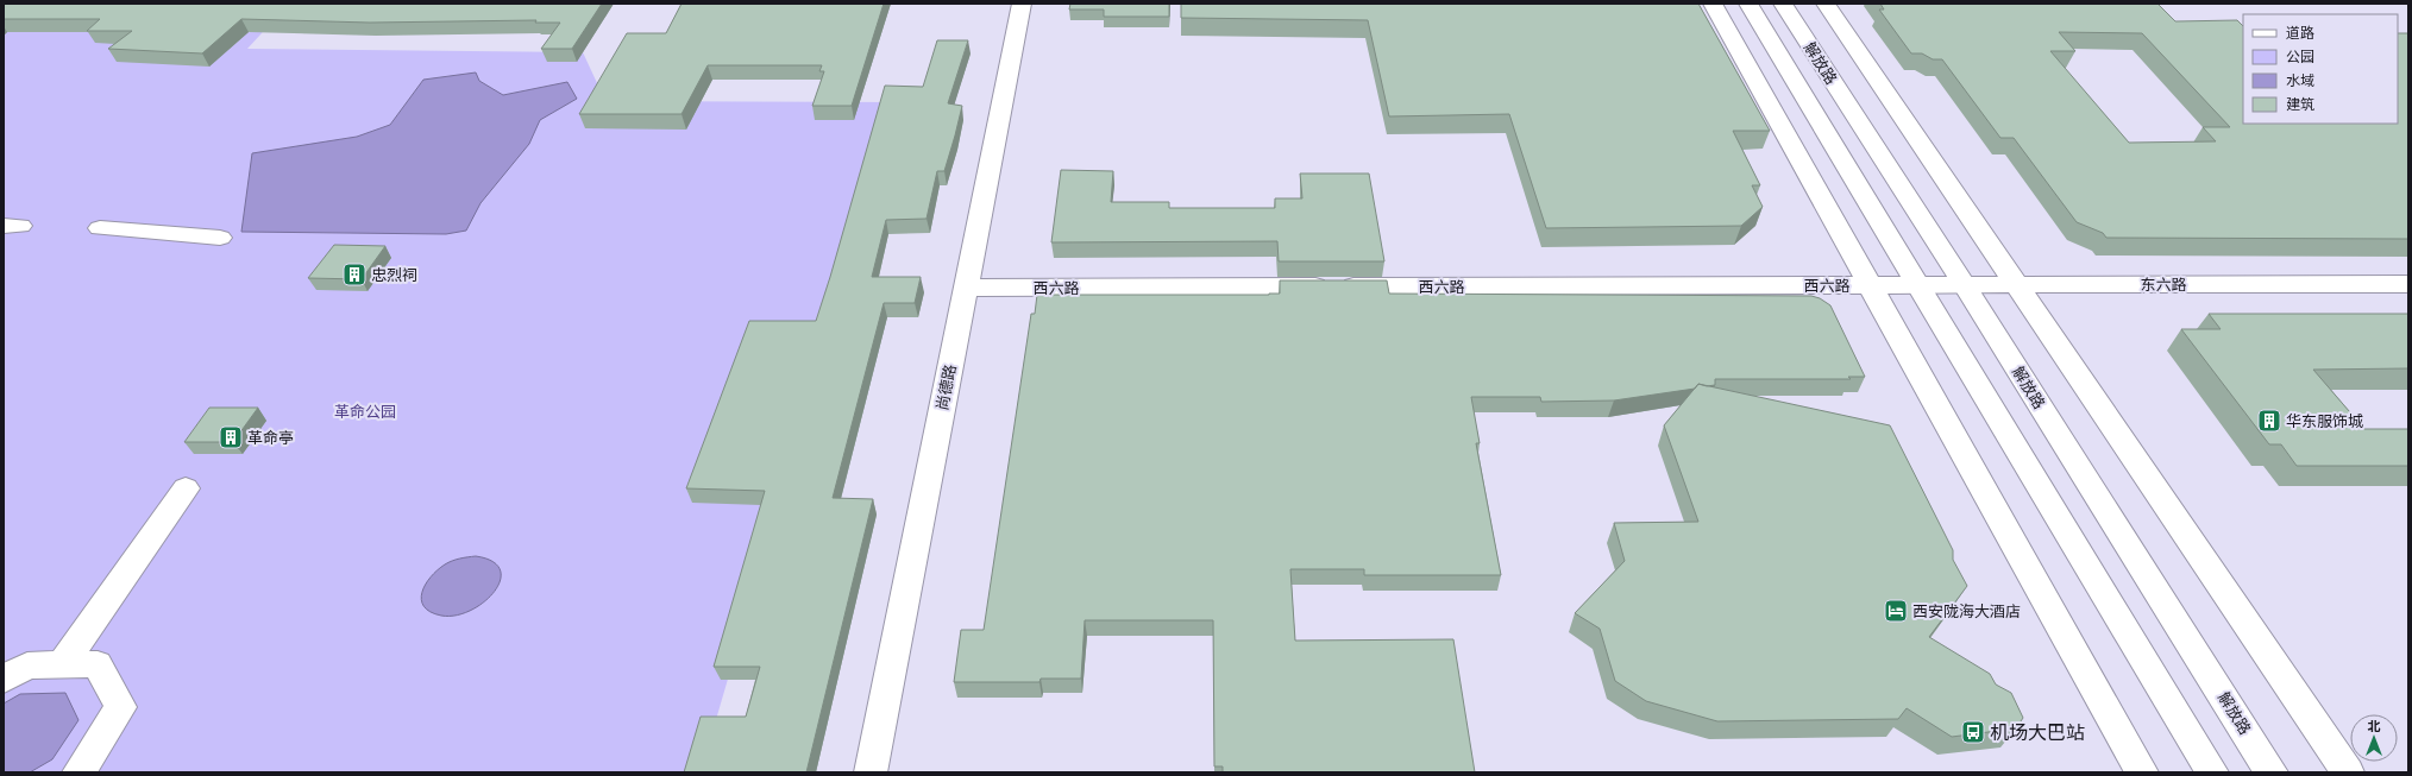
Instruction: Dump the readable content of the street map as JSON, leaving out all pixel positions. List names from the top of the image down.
{
  "streets": {
    "street": [
      "解放路",
      "东六路",
      "西六路",
      "尚德路"
    ]
  },
  "crossings": [
    ["解放路", "东六路"],
    ["解放路", "西六路"],
    ["东六路", "西六路"],
    ["西六路", "尚德路"]
  ],
  "parks": ["革命公园"],
  "places": {
    "building": ["忠烈祠", "华东服饰城", "革命亭"],
    "hotel": ["西安陇海大酒店"],
    "bus stop": ["机场大巴站"]
  },
  "legend": [
    "道路",
    "公园",
    "水域",
    "建筑"
  ],
  "north": "top"
}
